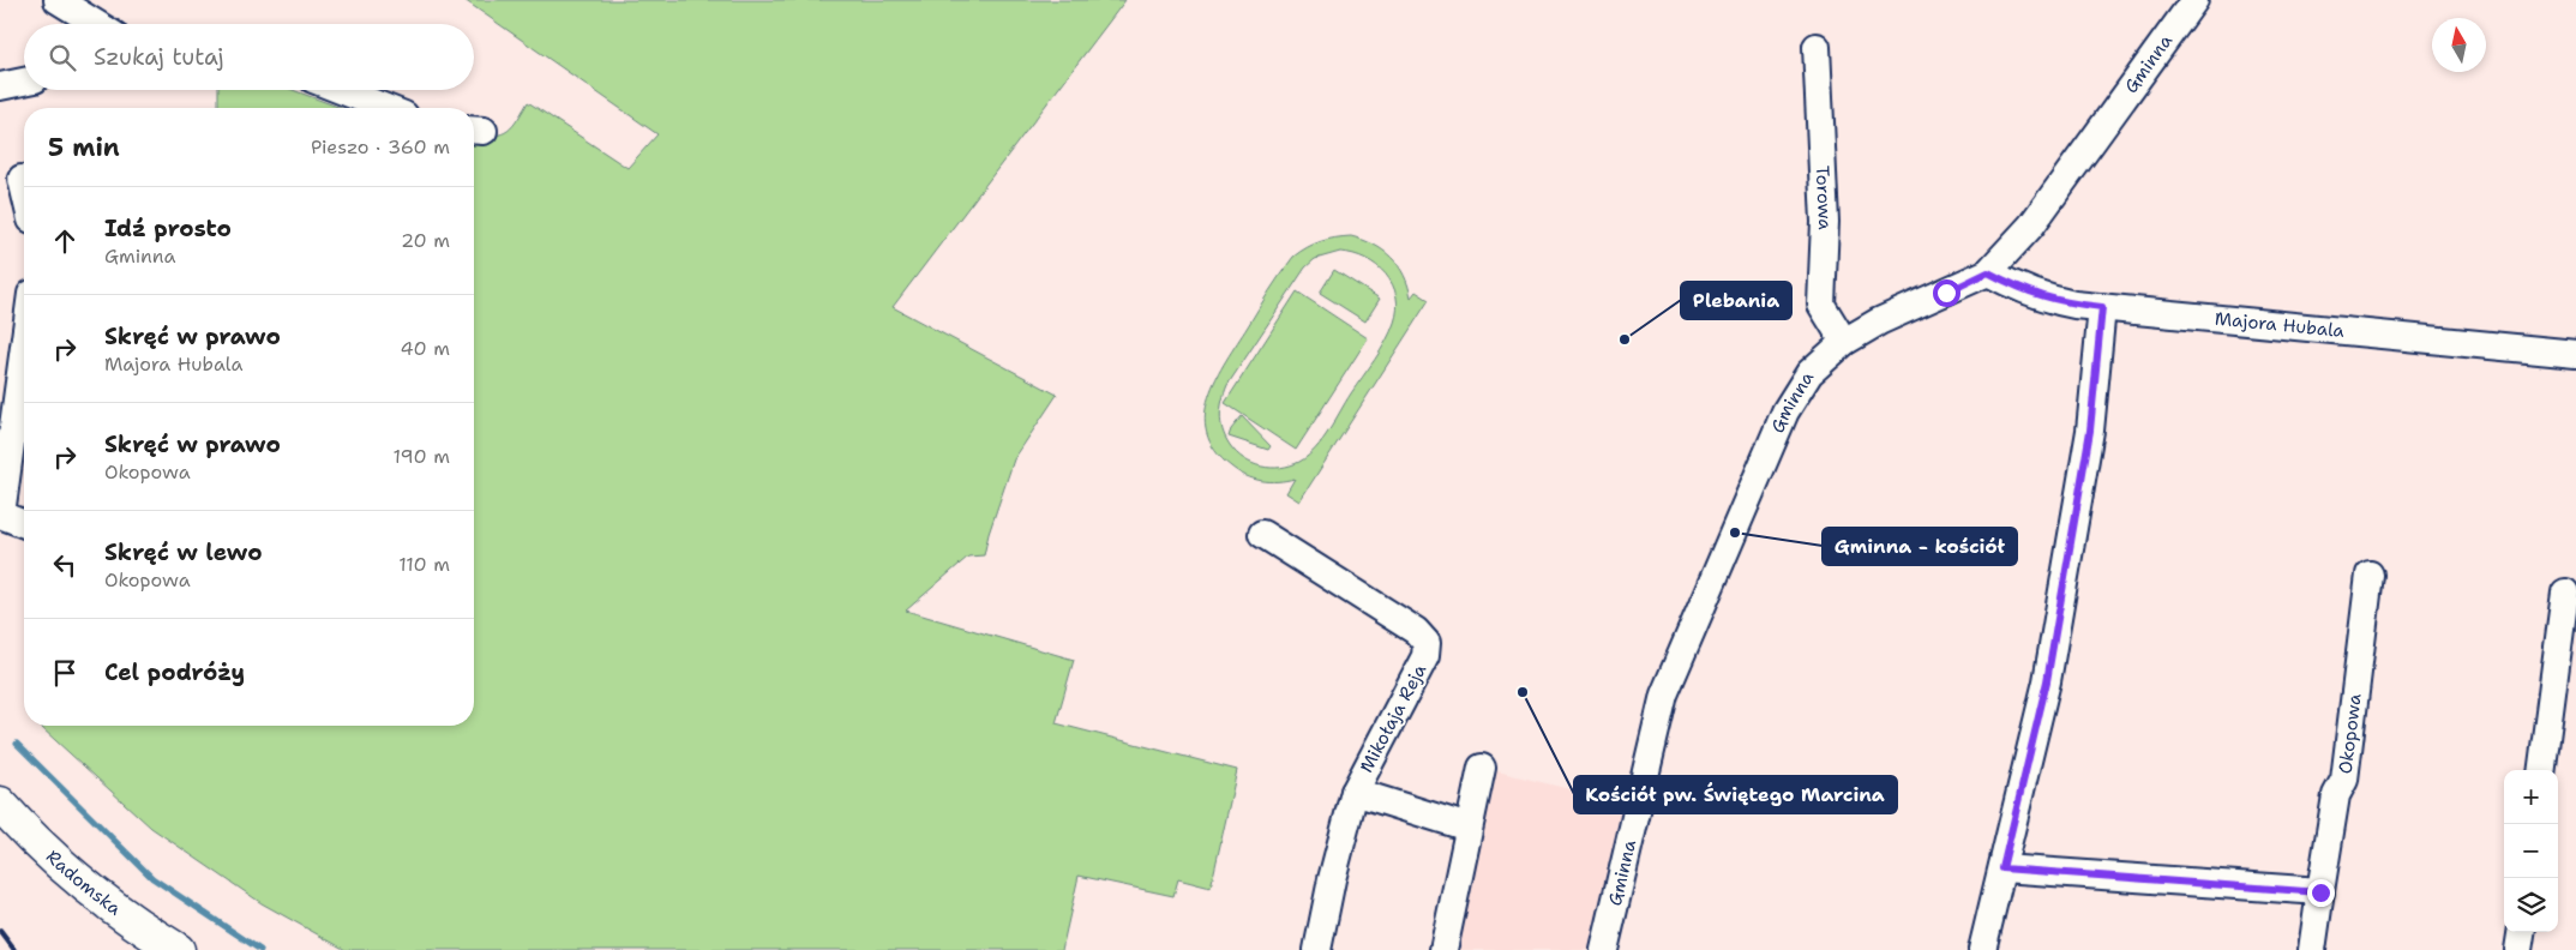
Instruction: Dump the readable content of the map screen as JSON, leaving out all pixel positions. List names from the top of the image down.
{
  "streets": {
    "main road": ["Radomska"],
    "street": [
      "Gminna",
      "Torowa",
      "Majora Hubala",
      "Mikołaja Reja",
      "Okopowa"
    ]
  },
  "crossings": [
    ["Gminna", "Torowa"],
    ["Gminna", "Majora Hubala"]
  ],
  "places": ["Plebania", "Gminna - kościół", "Kościół pw. Świętego Marcina"],
  "north": "top",
  "page": {
    "search": "Szukaj tutaj",
    "heading": ["5 min", "Pieszo · 360 m"],
    "list": [
      ["Idź prosto", "Gminna", "20 m"],
      ["Skręć w prawo", "Majora Hubala", "40 m"],
      ["Skręć w prawo", "Okopowa", "190 m"],
      ["Skręć w lewo", "Okopowa", "110 m"],
      "Cel podróży"
    ],
    "map_buttons": ["+", "−"]
  }
}
